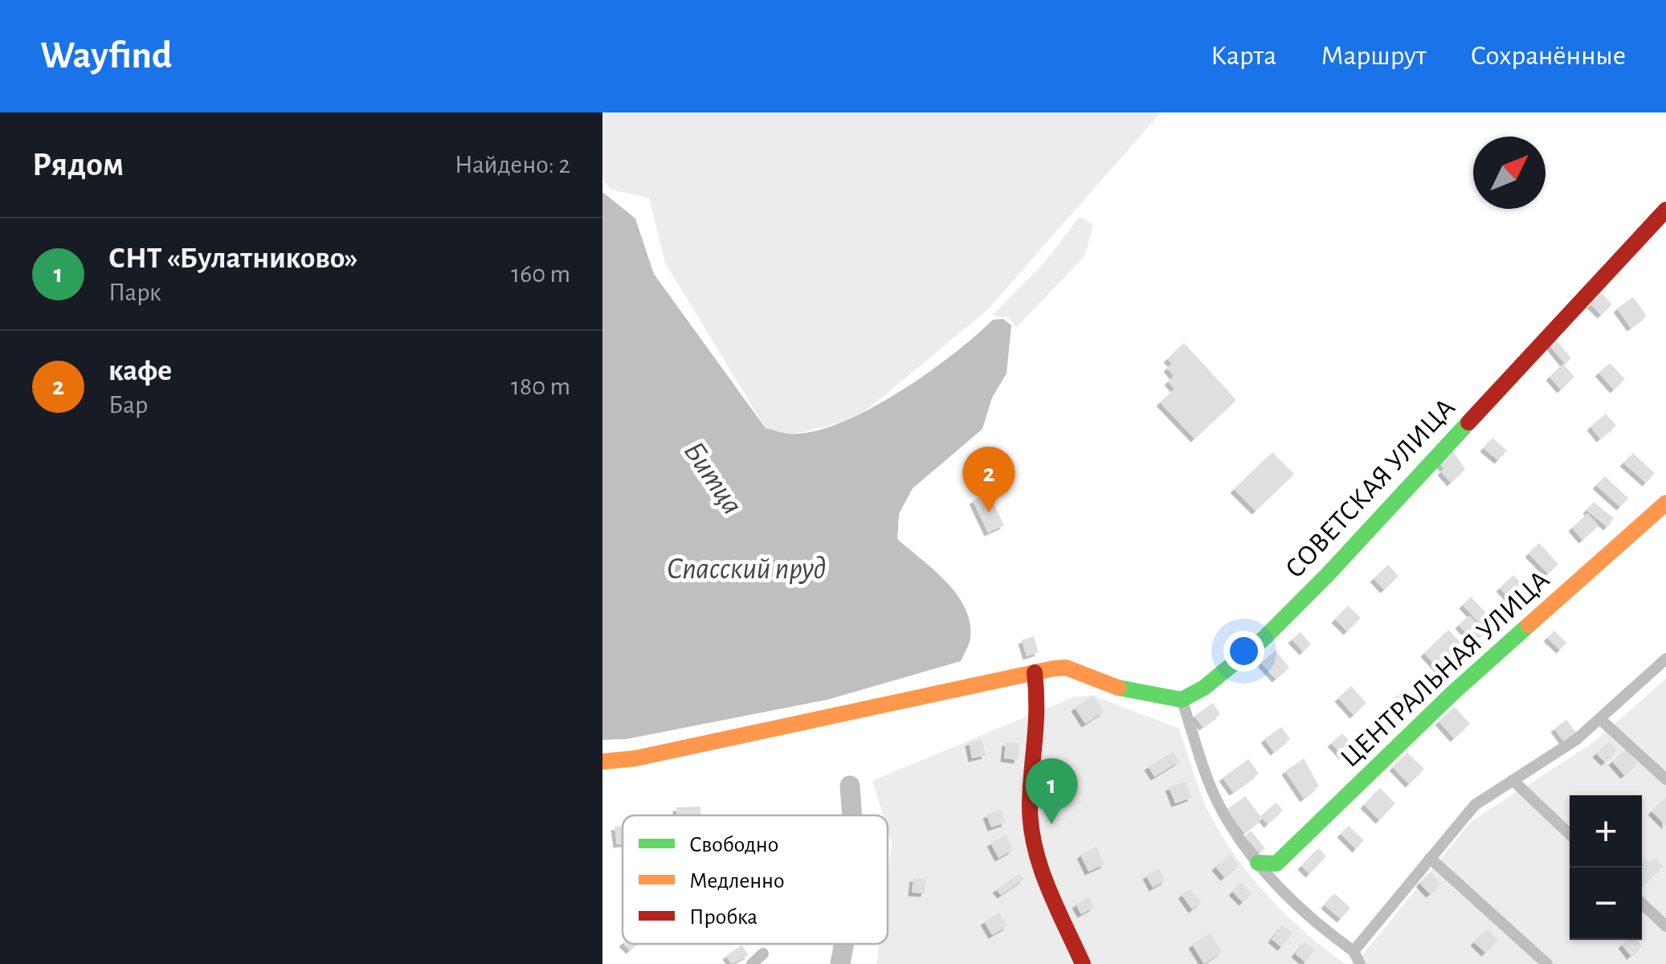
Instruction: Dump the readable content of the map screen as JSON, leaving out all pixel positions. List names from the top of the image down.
{
  "streets": {
    "street": ["СОВЕТСКАЯ УЛИЦА", "ЦЕНТРАЛЬНАЯ УЛИЦА"]
  },
  "water": ["Битца", "Спасский пруд"],
  "legend": ["Свободно", "Медленно", "Пробка"],
  "north": "top right",
  "page": {
    "header": "Wayfind",
    "nav": ["Карта", "Маршрут", "Сохранённые"],
    "heading": ["Рядом", "Найдено: 2"],
    "list": [
      {
        "mark": "1",
        "name": "СНТ «Булатниково»",
        "note": "Парк",
        "value": "160 m"
      },
      {
        "mark": "2",
        "name": "кафе",
        "note": "Бар",
        "value": "180 m"
      }
    ],
    "pins": ["2", "1"],
    "map_buttons": ["+", "−"]
  }
}
